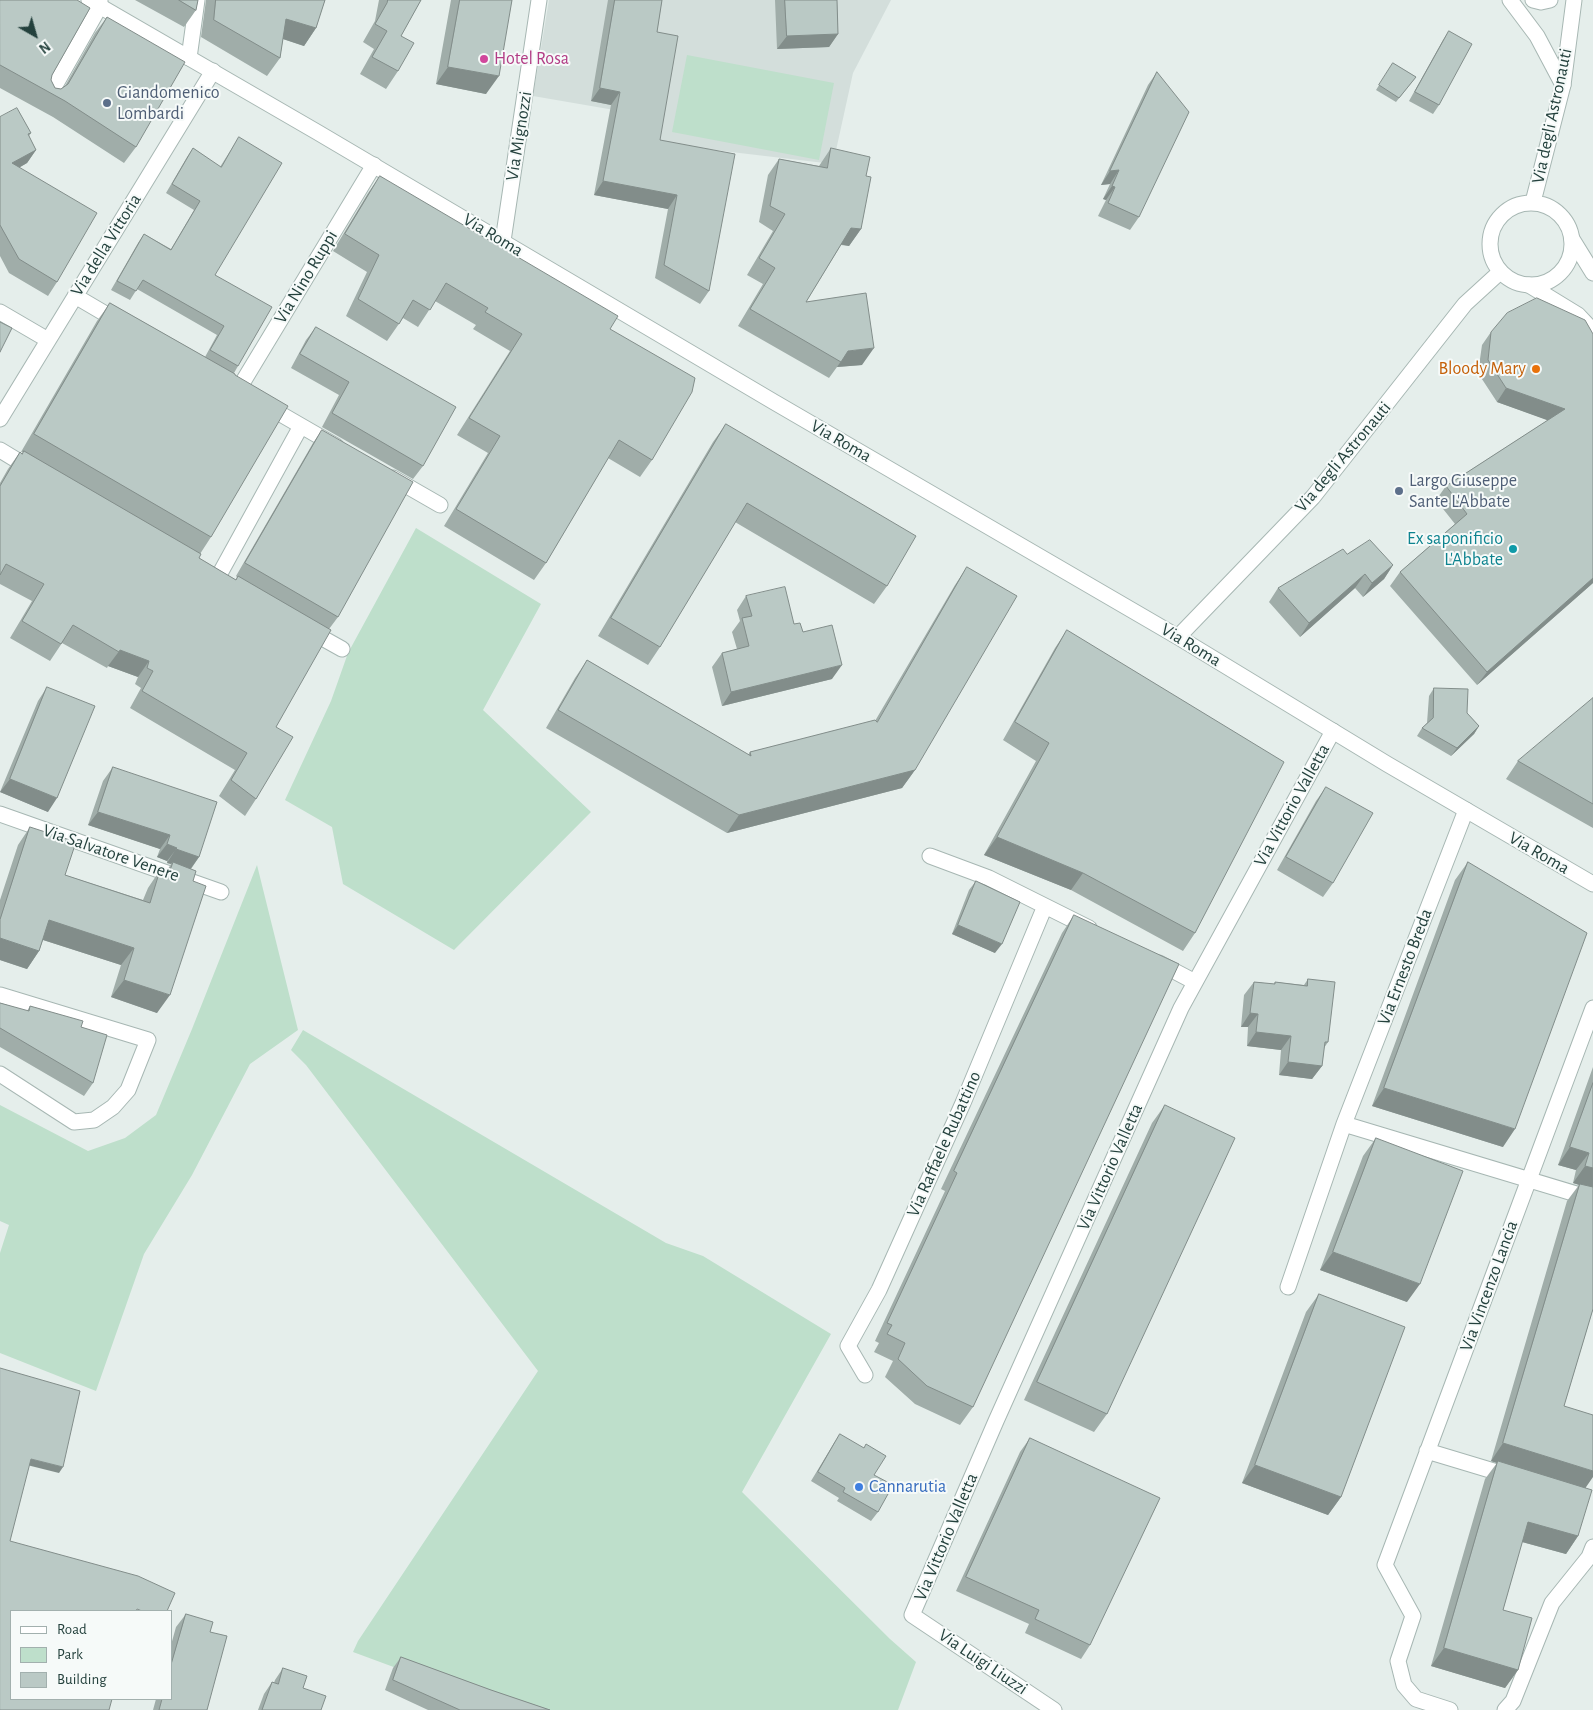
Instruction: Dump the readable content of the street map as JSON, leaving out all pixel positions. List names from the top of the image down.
{
  "streets": {
    "street": [
      "Via degli Astronauti",
      "Via Mignozzi",
      "Via Roma",
      "Via della Vittoria",
      "Via Nino Ruppi",
      "Via Vittorio Valletta",
      "Via Salvatore Venere",
      "Via Ernesto Breda",
      "Via Raffaele Rubattino",
      "Via Vincenzo Lancia",
      "Via Luigi Liuzzi"
    ]
  },
  "crossings": [
    ["Via degli Astronauti", "Via Roma"],
    ["Via Mignozzi", "Via Roma"],
    ["Via Roma", "Via della Vittoria"],
    ["Via Roma", "Via Nino Ruppi"],
    ["Via Roma", "Via Vittorio Valletta"],
    ["Via Roma", "Via Ernesto Breda"],
    ["Via Vittorio Valletta", "Via Luigi Liuzzi"]
  ],
  "places": [
    "Hotel Rosa",
    "Giandomenico Lombardi",
    "Bloody Mary",
    "Largo Giuseppe Sante L'Abbate",
    "Ex saponificio L'Abbate",
    "Cannarutia"
  ],
  "legend": ["Road", "Park", "Building"],
  "north": "bottom right"
}
